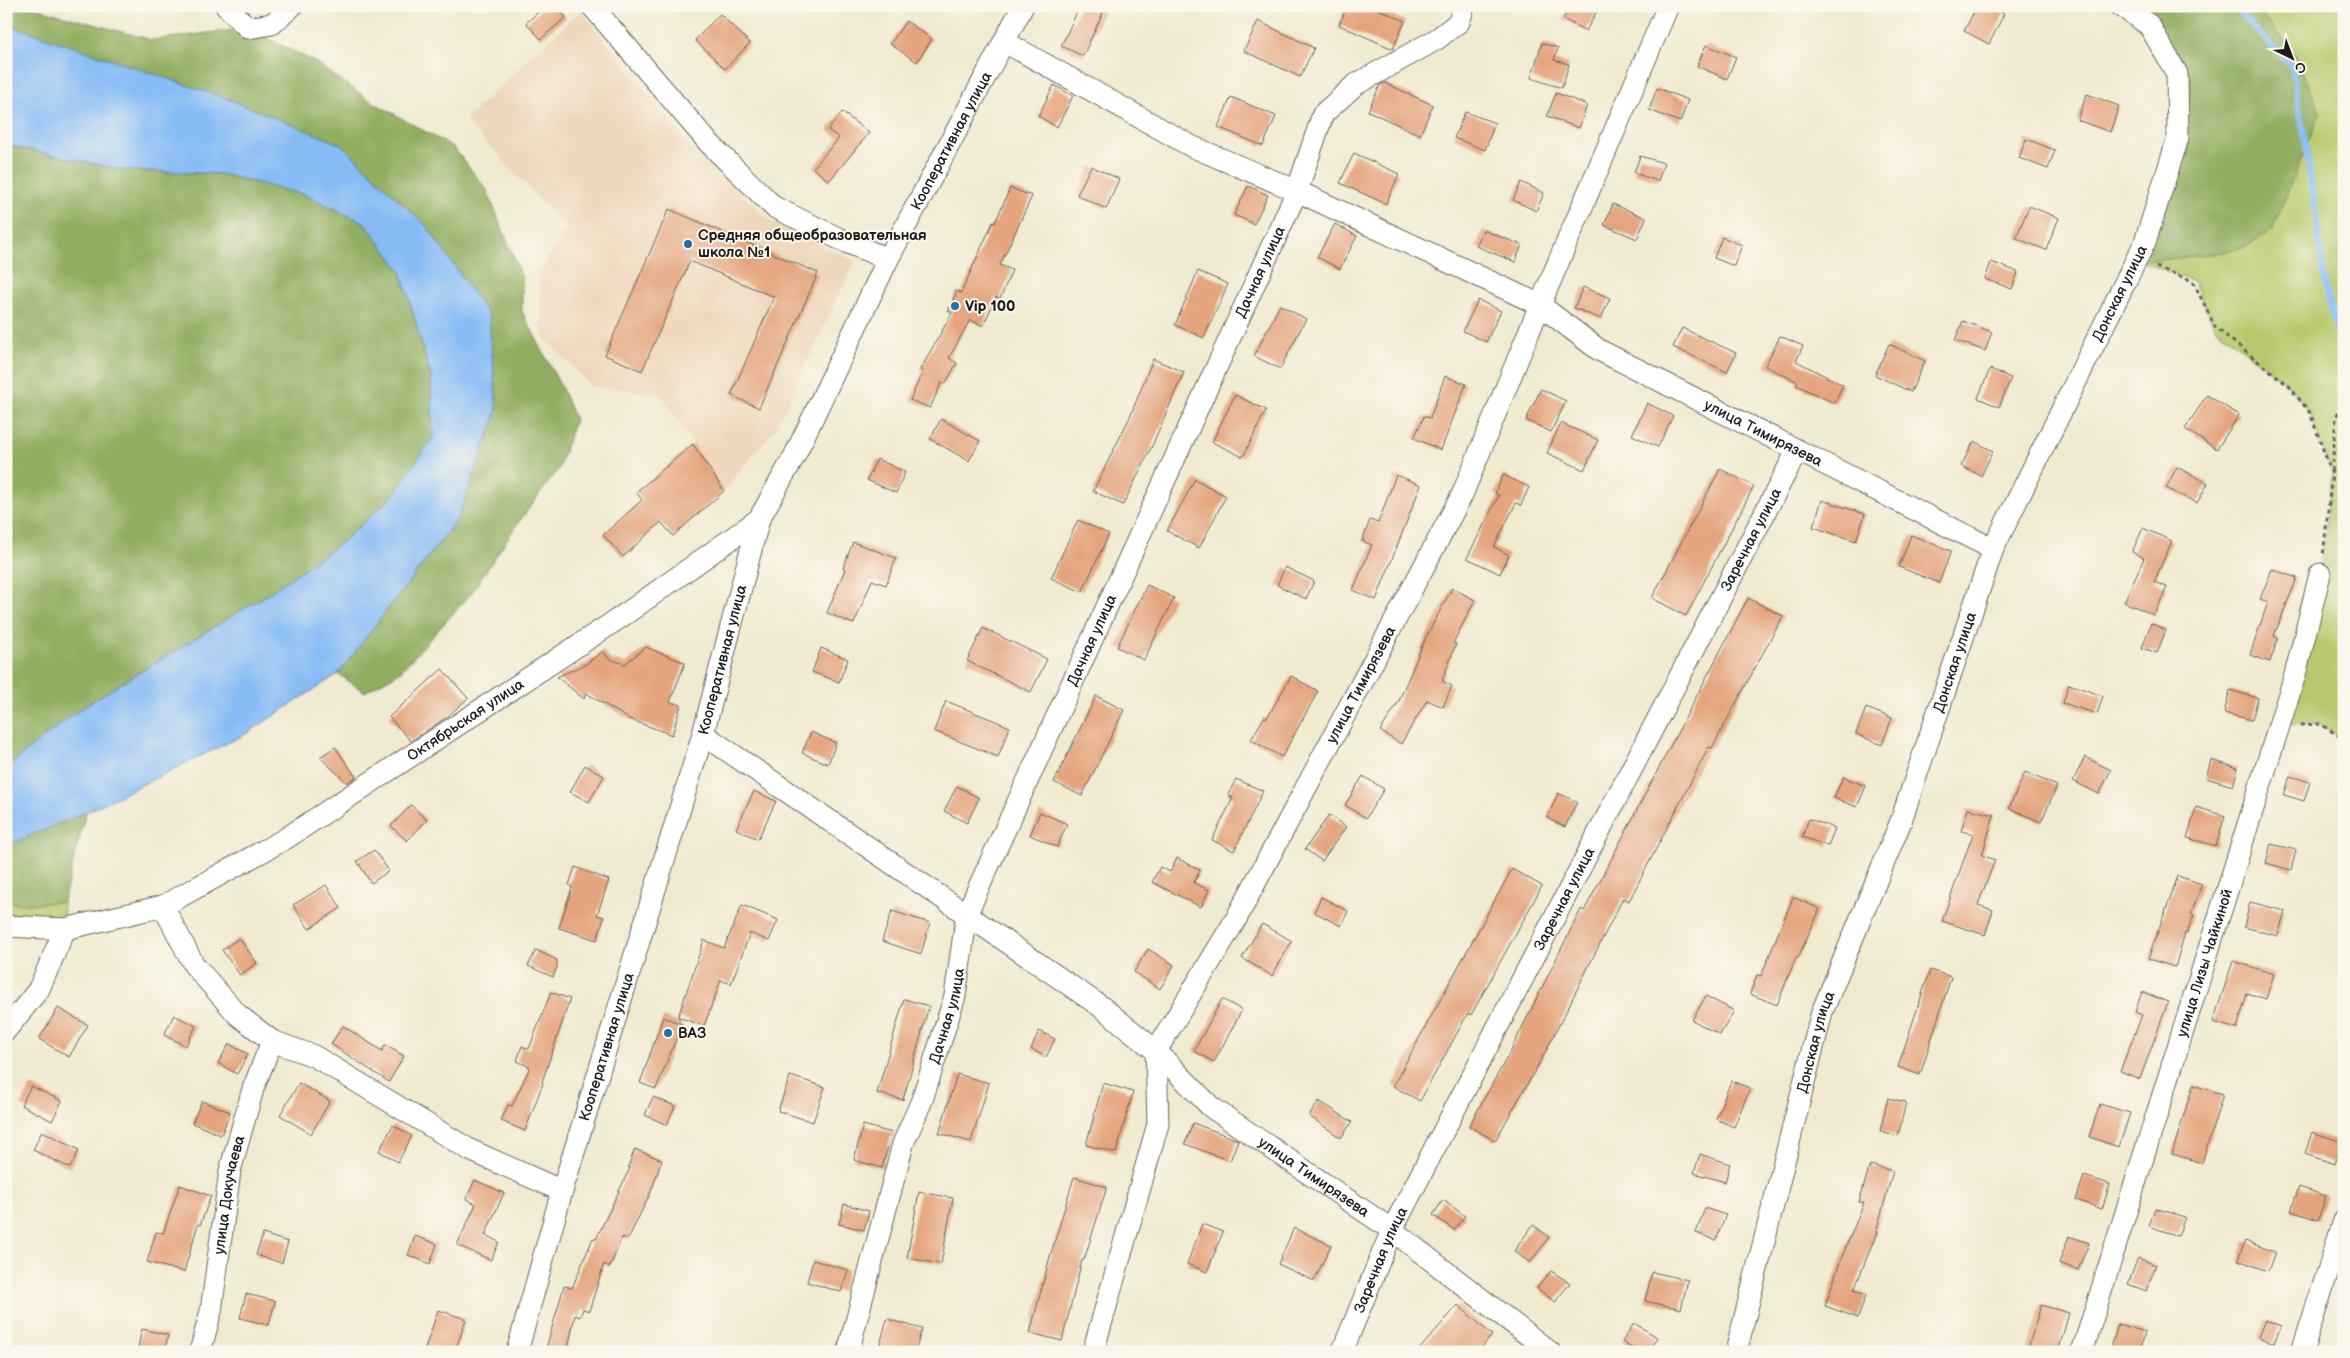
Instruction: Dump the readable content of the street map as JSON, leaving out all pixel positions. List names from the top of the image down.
{
  "streets": {
    "street": [
      "Кооперативная улица",
      "Дачная улица",
      "Донская улица",
      "улица Тимирязева",
      "Заречная улица",
      "Октябрьская улица",
      "улица Лизы Чайкиной",
      "улица Докучаева"
    ]
  },
  "crossings": [
    ["Кооперативная улица", "улица Тимирязева"],
    ["Кооперативная улица", "Октябрьская улица"],
    ["Дачная улица", "улица Тимирязева"],
    ["Донская улица", "улица Тимирязева"],
    ["улица Тимирязева", "Заречная улица"]
  ],
  "places": ["Средняя общеобразовательная школа №1", "Vip 100", "ВАЗ"],
  "north": "bottom right"
}
